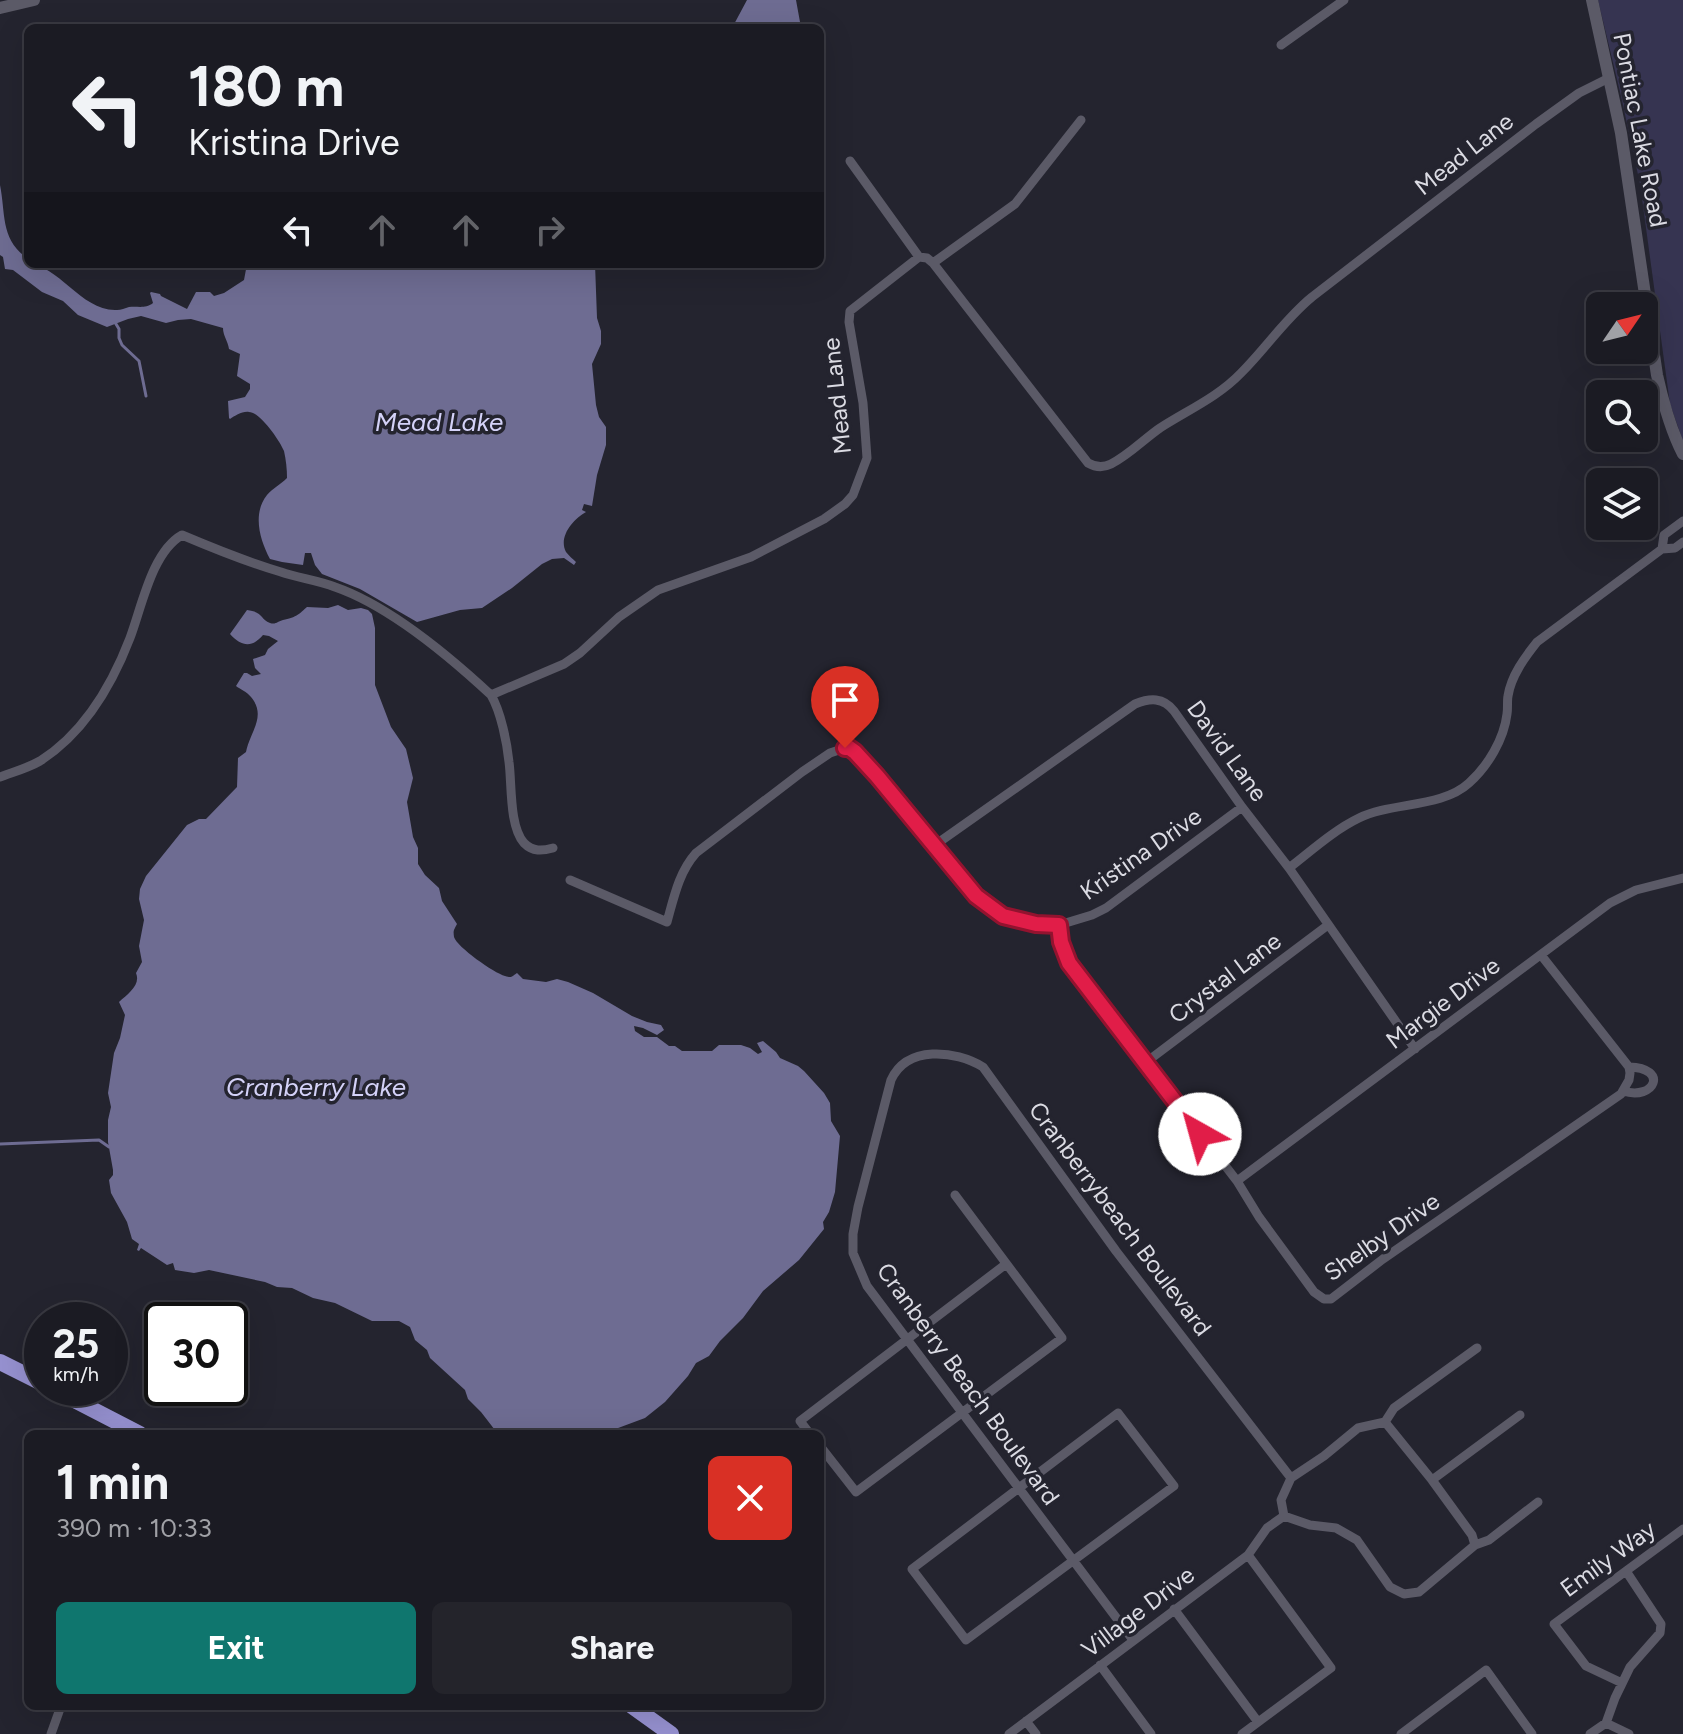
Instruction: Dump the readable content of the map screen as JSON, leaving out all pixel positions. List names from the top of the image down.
{
  "streets": {
    "street": [
      "Pontiac Lake Road",
      "Mead Lane",
      "David Lane",
      "Kristina Drive",
      "Crystal Lane",
      "Margie Drive",
      "Cranberrybeach Boulevard",
      "Shelby Drive",
      "Cranberry Beach Boulevard",
      "Emily Way",
      "Village Drive"
    ]
  },
  "crossings": [
    ["Pontiac Lake Road", "Mead Lane"],
    ["David Lane", "Kristina Drive"],
    ["David Lane", "Crystal Lane"],
    ["David Lane", "Margie Drive"],
    ["Kristina Drive", "Shelby Drive"],
    ["Crystal Lane", "Shelby Drive"],
    ["Margie Drive", "Shelby Drive"],
    ["Cranberrybeach Boulevard", "Cranberry Beach Boulevard"],
    ["Cranberry Beach Boulevard", "Village Drive"]
  ],
  "water": ["Mead Lake", "Cranberry Lake"],
  "north": "top right",
  "page": {
    "turn": ["180 m", "Kristina Drive"],
    "speed": "25 km/h",
    "limit": "30",
    "heading": ["1 min", "390 m · 10:33"],
    "buttons": ["Exit", "Share"]
  }
}
